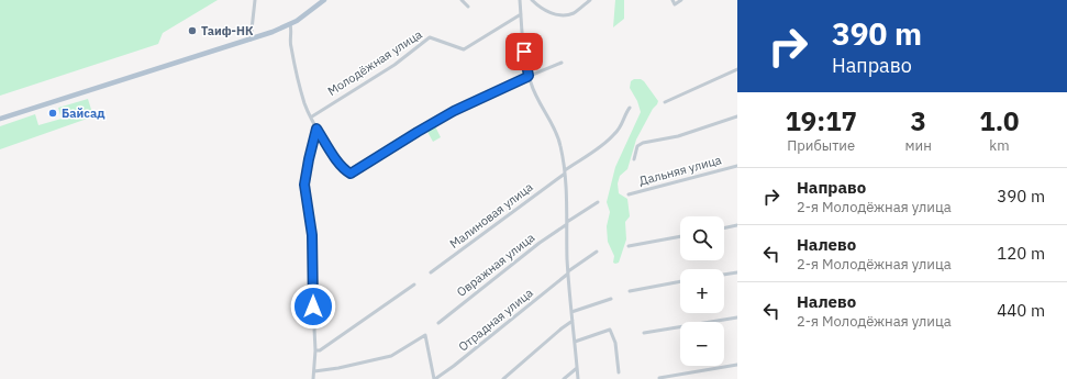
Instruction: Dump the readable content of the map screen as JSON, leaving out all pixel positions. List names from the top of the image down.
{
  "streets": {
    "street": [
      "Молодёжная улица",
      "Дальняя улица",
      "Малиновая улица",
      "Овражная улица",
      "Отрадная улица"
    ]
  },
  "places": ["Таиф-НК", "Байсад"],
  "page": {
    "turn": ["390 m", "Направо"],
    "eta": [
      "19:17",
      "Прибытие",
      "3",
      "мин",
      "1.0",
      "km"
    ],
    "list": [
      {
        "name": "Направо",
        "note": "2-я Молодёжная улица",
        "value": "390 m"
      },
      {
        "name": "Налево",
        "note": "2-я Молодёжная улица",
        "value": "120 m"
      },
      {
        "name": "Налево",
        "note": "2-я Молодёжная улица",
        "value": "440 m"
      }
    ],
    "map_buttons": ["+", "−"]
  }
}
